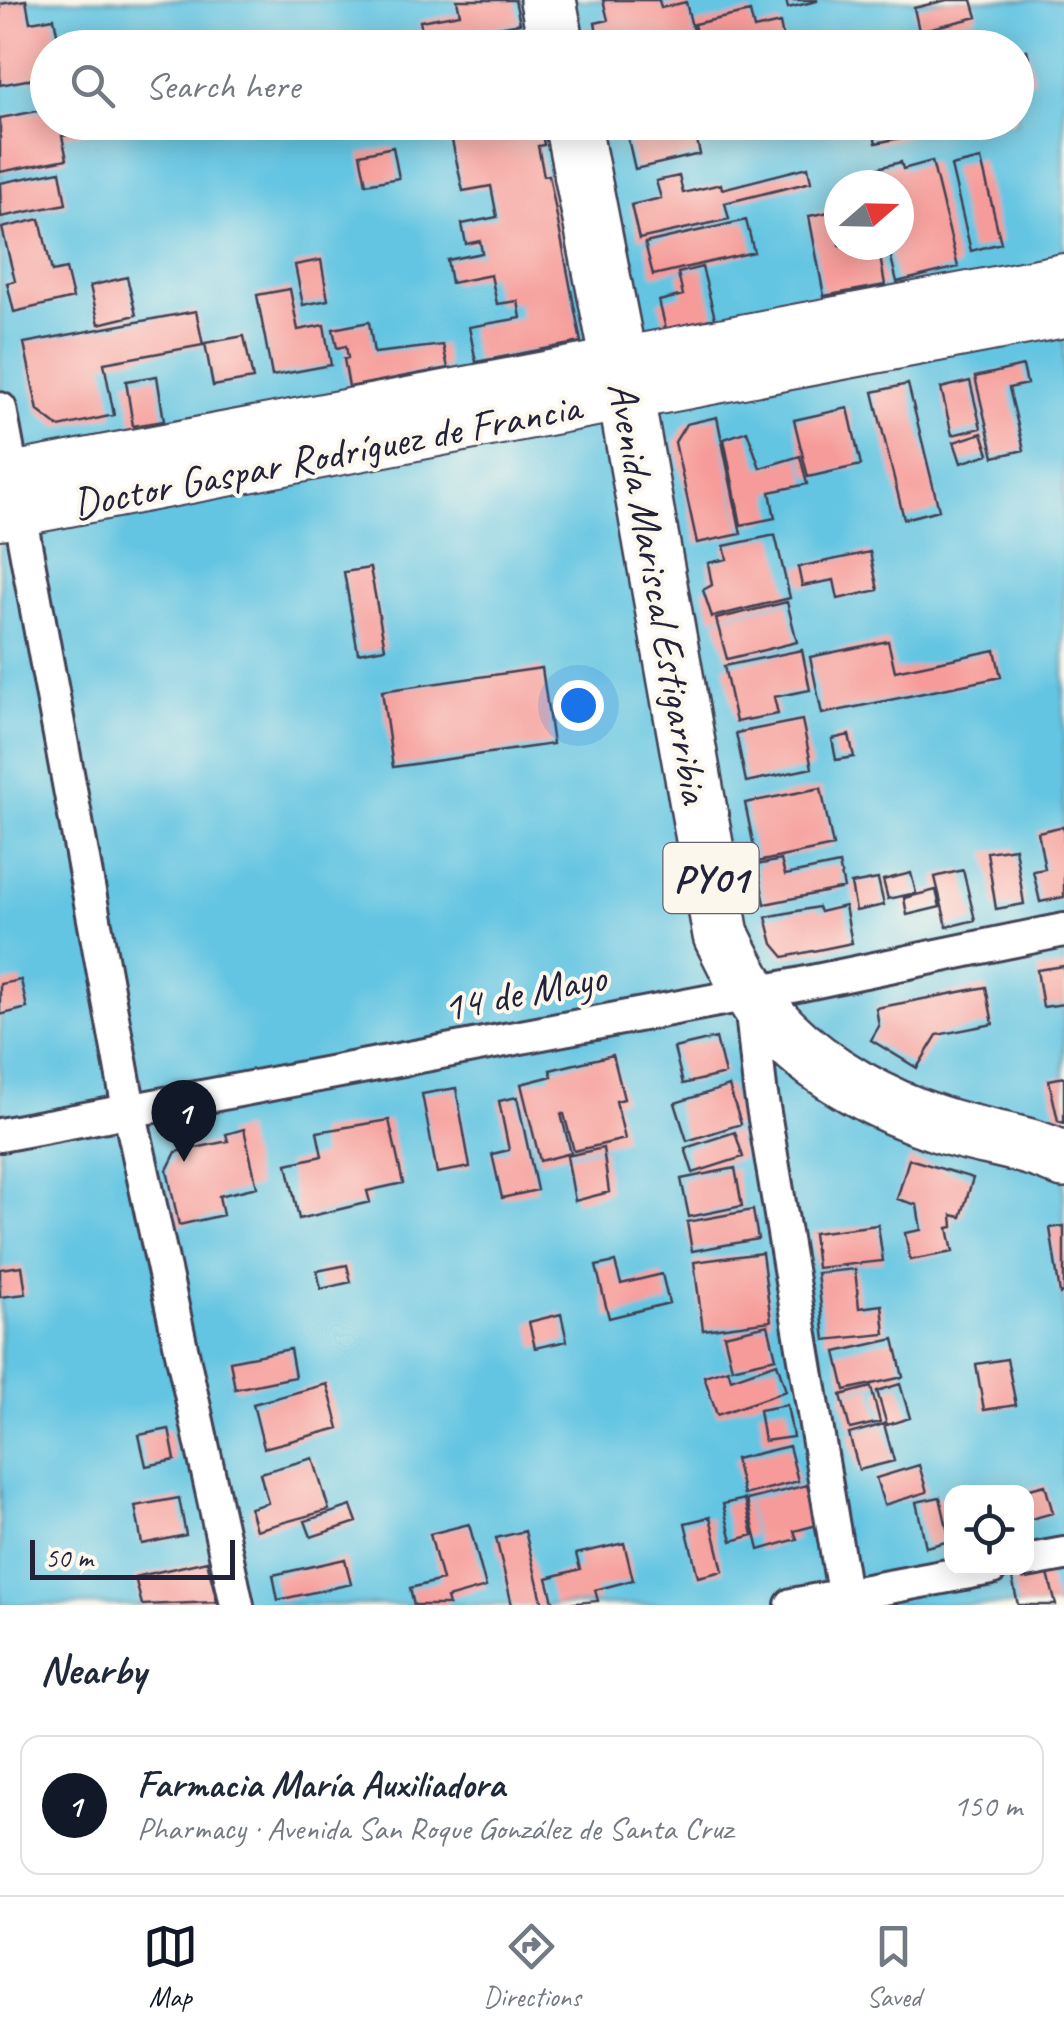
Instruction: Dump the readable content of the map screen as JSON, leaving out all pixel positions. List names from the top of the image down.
{
  "streets": {
    "highway": ["Avenida Mariscal Estigarribia", "PY01"],
    "street": ["Doctor Gaspar Rodríguez de Francia", "14 de Mayo"]
  },
  "crossings": [
    ["Doctor Gaspar Rodríguez de Francia", "Avenida Mariscal Estigarribia"],
    ["Avenida Mariscal Estigarribia", "14 de Mayo"]
  ],
  "scale_bar": "50 m",
  "north": "right",
  "page": {
    "search": "Search here",
    "pins": "1",
    "scale": "50 m",
    "heading": "Nearby",
    "list": [
      {
        "mark": "1",
        "name": "Farmacia María Auxiliadora",
        "note": "Pharmacy · Avenida San Roque González de Santa Cruz",
        "value": "150 m"
      }
    ],
    "nav": ["Map", "Directions", "Saved"]
  }
}
